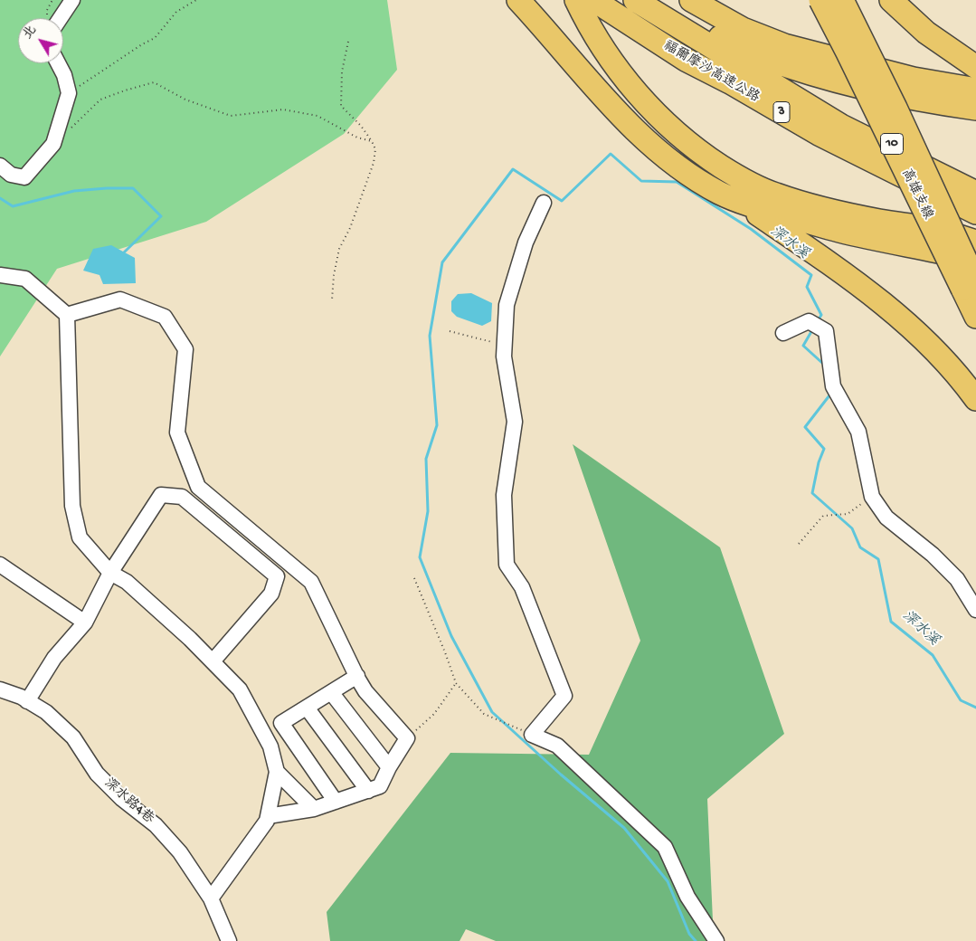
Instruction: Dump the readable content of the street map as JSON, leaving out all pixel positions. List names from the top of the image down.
{
  "streets": {
    "highway": [
      "福爾摩沙高速公路",
      "3",
      "10",
      "高雄支線"
    ],
    "lane": ["深水路4巷"]
  },
  "water": ["深水溪"],
  "north": "top left"
}
